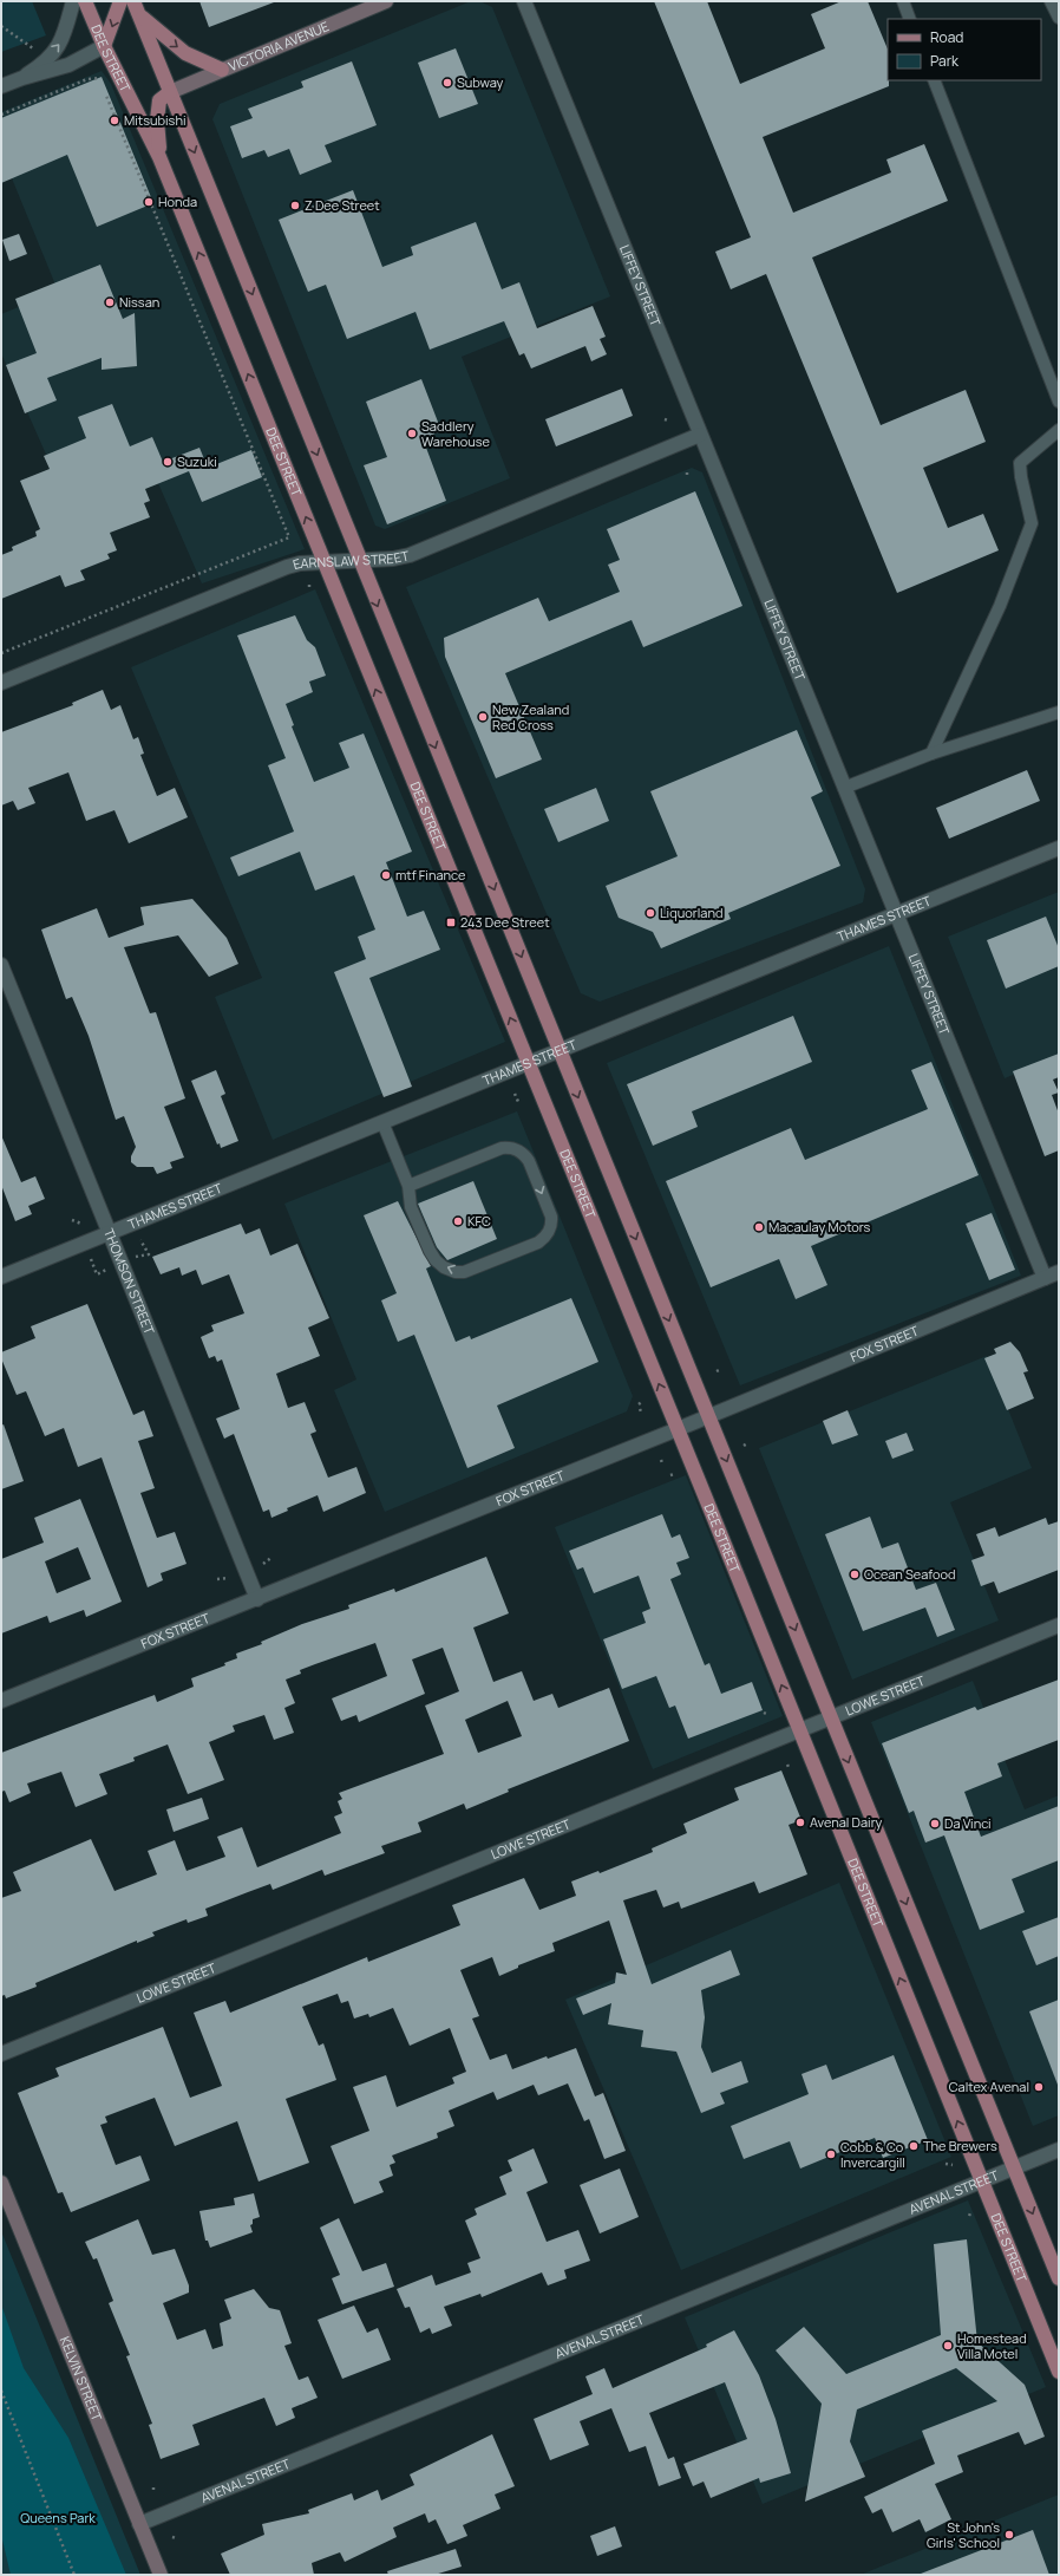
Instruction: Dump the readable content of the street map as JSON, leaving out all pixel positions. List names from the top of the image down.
{
  "streets": {
    "main road": ["VICTORIA AVENUE", "DEE STREET", "KELVIN STREET"],
    "street": [
      "LIFFEY STREET",
      "EARNSLAW STREET",
      "THAMES STREET",
      "THOMSON STREET",
      "FOX STREET",
      "LOWE STREET",
      "AVENAL STREET"
    ]
  },
  "crossings": [
    ["DEE STREET", "EARNSLAW STREET"],
    ["DEE STREET", "THAMES STREET"],
    ["DEE STREET", "FOX STREET"],
    ["DEE STREET", "LOWE STREET"],
    ["DEE STREET", "AVENAL STREET"],
    ["LIFFEY STREET", "EARNSLAW STREET"],
    ["LIFFEY STREET", "THAMES STREET"],
    ["LIFFEY STREET", "FOX STREET"],
    ["THAMES STREET", "THOMSON STREET"],
    ["THOMSON STREET", "FOX STREET"],
    ["AVENAL STREET", "KELVIN STREET"]
  ],
  "parks": ["Queens Park"],
  "places": {
    "other": [
      "Subway",
      "Mitsubishi",
      "Honda",
      "Z Dee Street",
      "Nissan",
      "Saddlery Warehouse",
      "Suzuki",
      "New Zealand Red Cross",
      "mtf Finance",
      "Liquorland",
      "KFC",
      "Macaulay Motors",
      "Ocean Seafood",
      "Avenal Dairy",
      "Da Vinci",
      "Caltex Avenal",
      "The Brewers",
      "Cobb & Co Invercargill",
      "Homestead Villa Motel",
      "St John's Girls' School"
    ],
    "transit": ["243 Dee Street"]
  },
  "legend": ["Road", "Park"]
}
